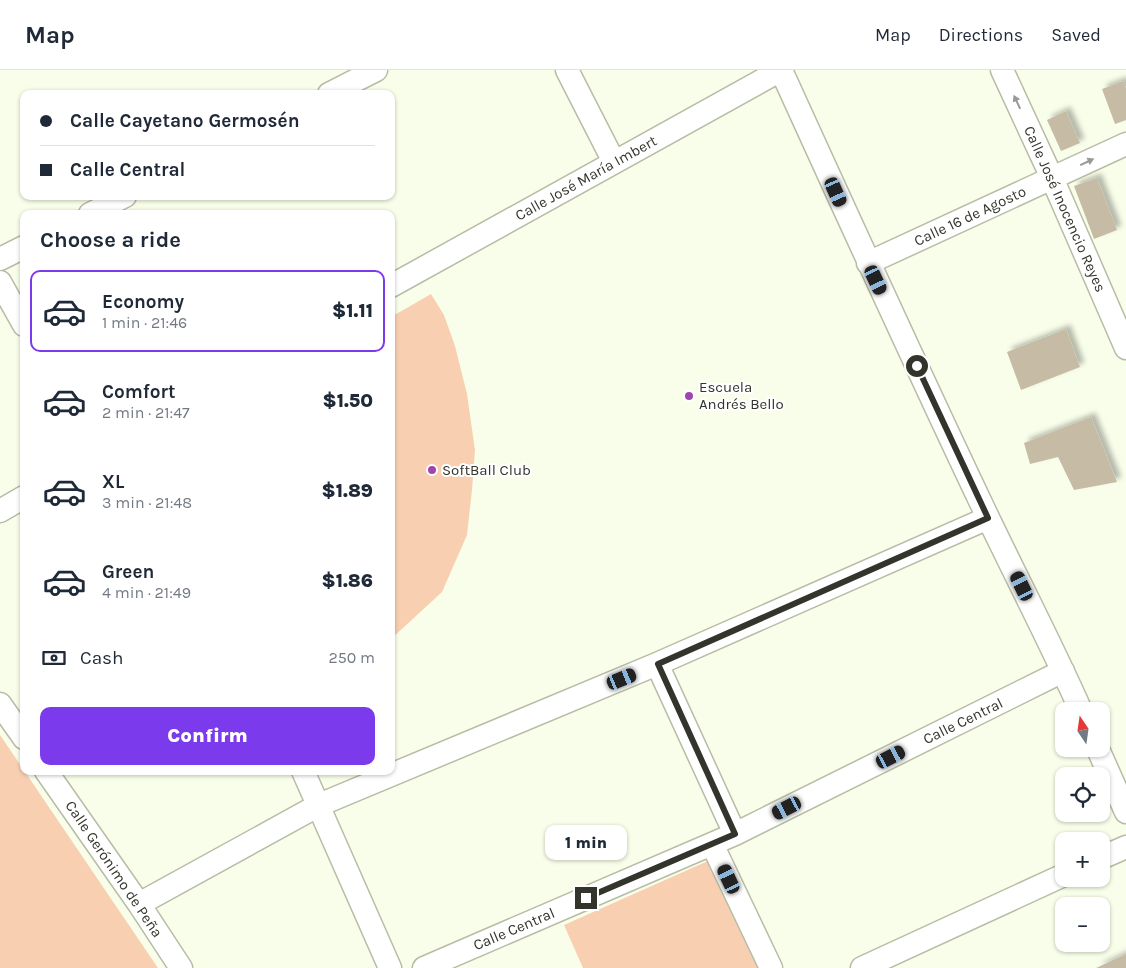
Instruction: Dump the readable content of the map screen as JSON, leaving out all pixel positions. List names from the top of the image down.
{
  "streets": {
    "street": [
      "Calle José María Imbert",
      "Calle José Inocencio Reyes",
      "Calle 16 de Agosto",
      "Calle Central",
      "Calle Gerónimo de Peña"
    ]
  },
  "crossings": [
    ["Calle José Inocencio Reyes", "Calle 16 de Agosto"]
  ],
  "places": ["Escuela Andrés Bello", "SoftBall Club"],
  "north": "top",
  "page": {
    "header": "Map",
    "nav": ["Map", "Directions", "Saved"],
    "banner": ["Calle Cayetano Germosén", "Calle Central"],
    "heading": "Choose a ride",
    "list": [
      {
        "name": "Economy",
        "note": "1 min · 21:46",
        "value": "$1.11"
      },
      {
        "name": "Comfort",
        "note": "2 min · 21:47",
        "value": "$1.50"
      },
      {
        "name": "XL",
        "note": "3 min · 21:48",
        "value": "$1.89"
      },
      {
        "name": "Green",
        "note": "4 min · 21:49",
        "value": "$1.86"
      }
    ],
    "pay": ["Cash", "250 m"],
    "buttons": "Confirm",
    "map_buttons": ["+", "−"],
    "bubble": "1 min"
  }
}
